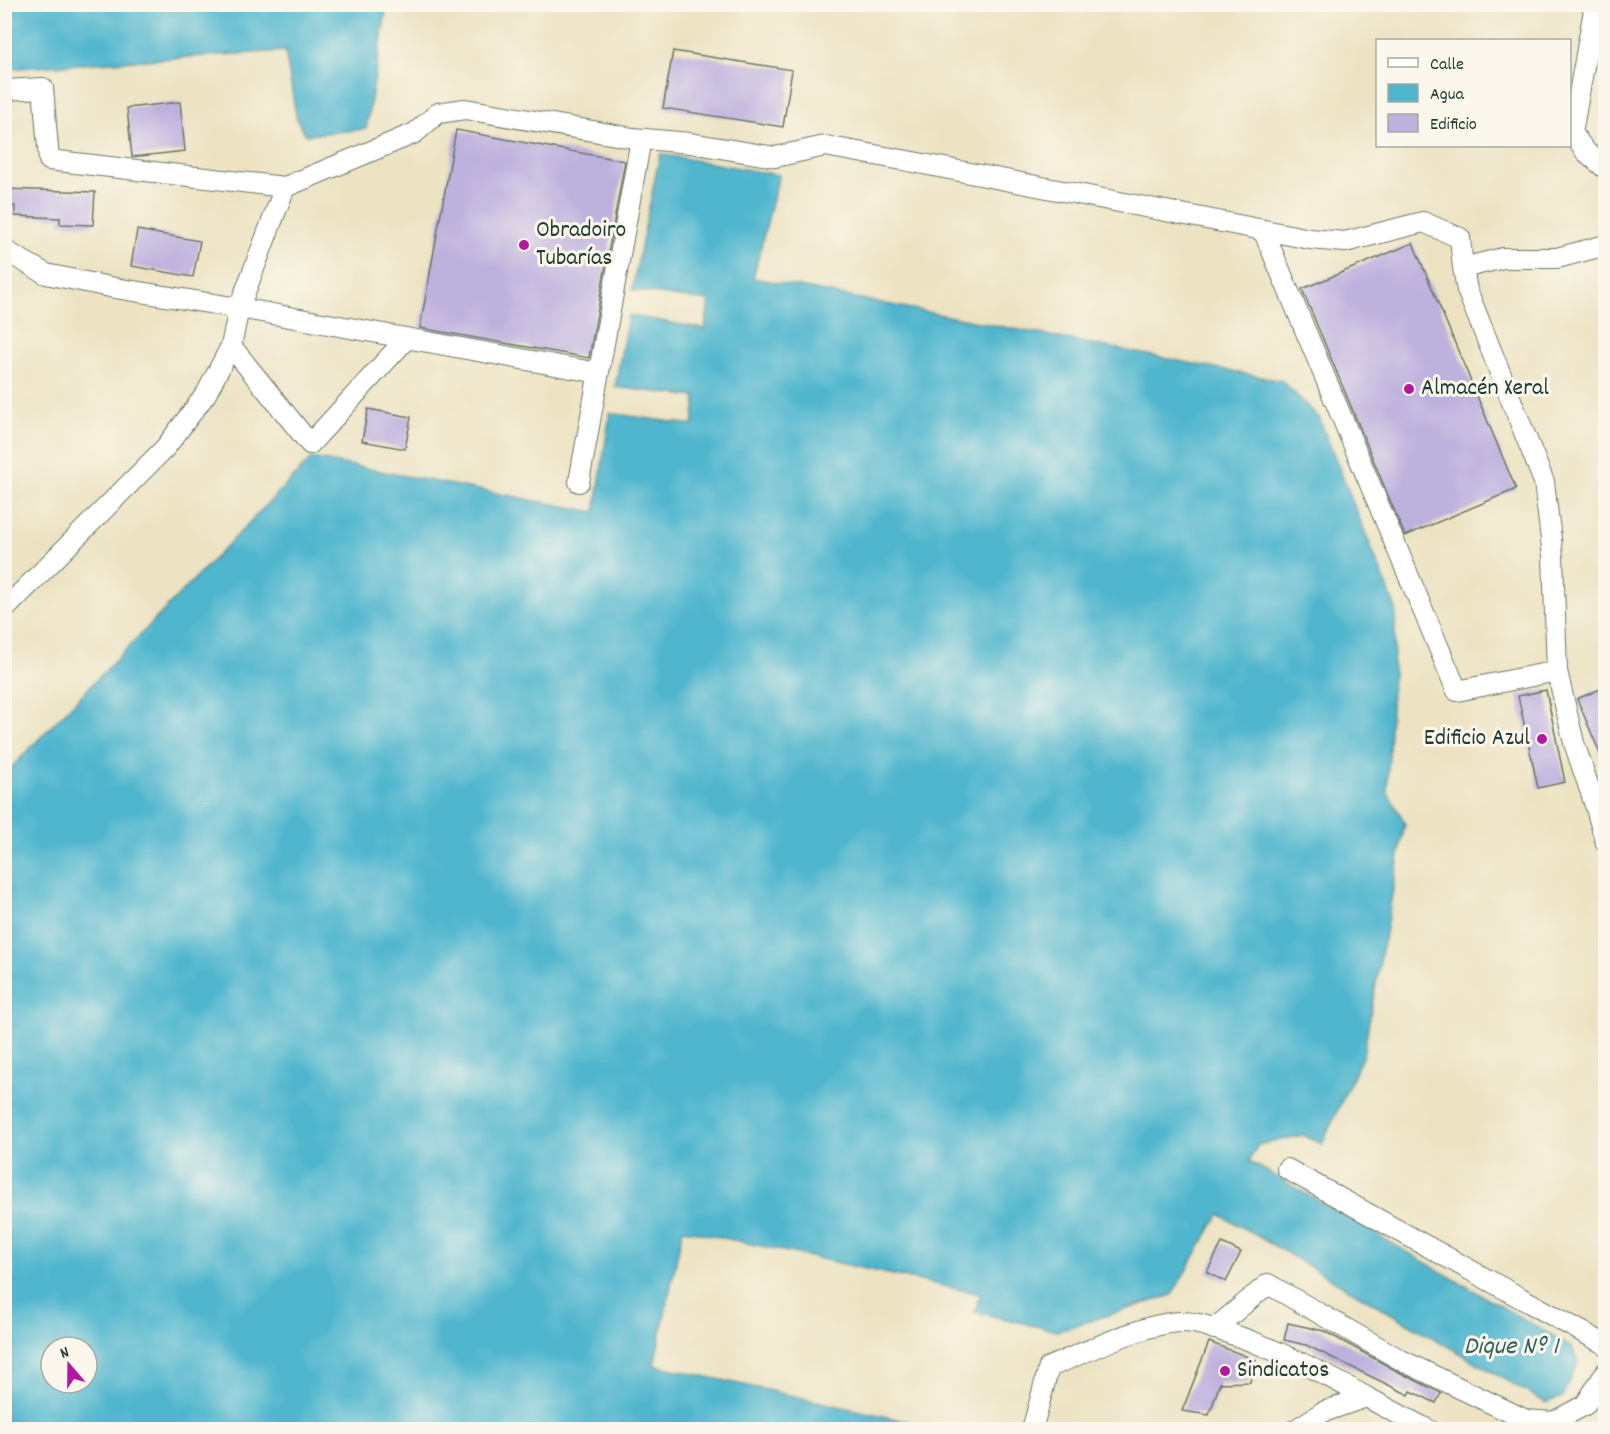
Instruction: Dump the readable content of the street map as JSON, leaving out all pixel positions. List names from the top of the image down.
{
  "water": ["Dique Nº 1"],
  "places": [
    "Obradoiro Tubarías",
    "Almacén Xeral",
    "Edificio Azul",
    "Sindicatos"
  ],
  "legend": ["Calle", "Agua", "Edificio"],
  "north": "top"
}
